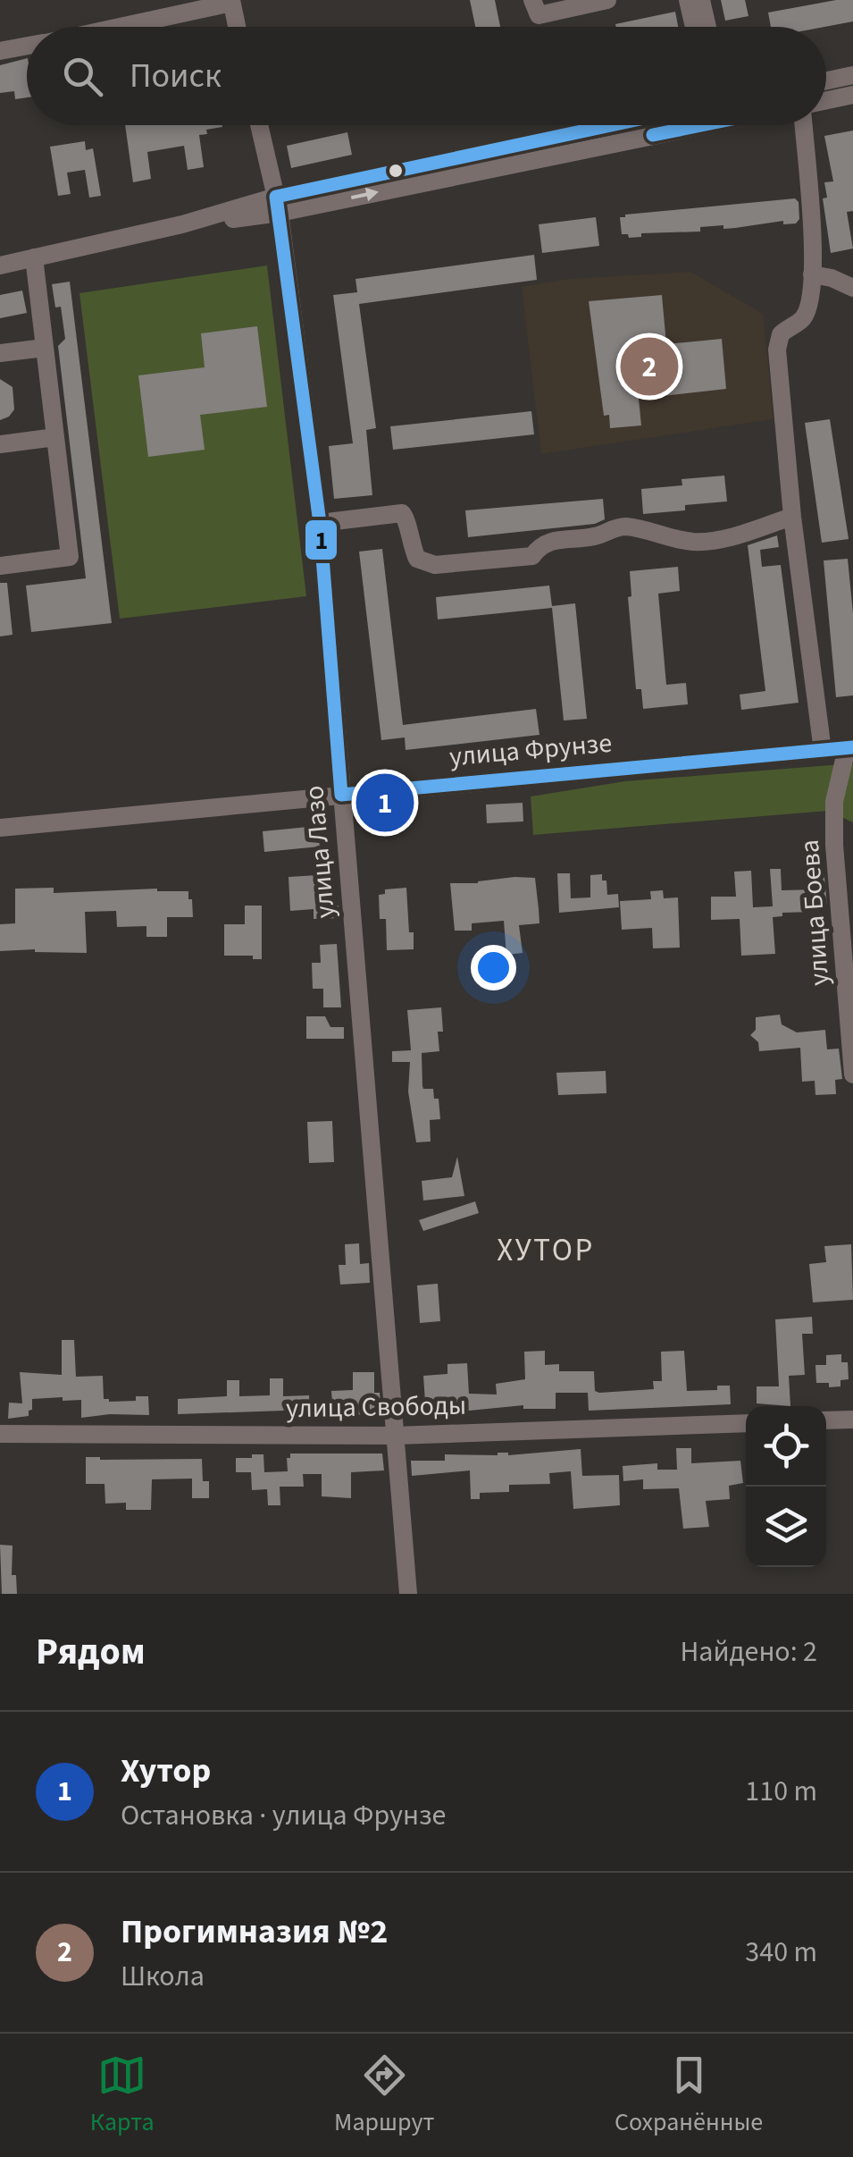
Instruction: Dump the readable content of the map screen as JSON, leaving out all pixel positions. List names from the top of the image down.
{
  "streets": {
    "street": [
      "улица Фрунзе",
      "улица Лазо",
      "улица Боева",
      "улица Свободы"
    ]
  },
  "crossings": [
    ["улица Фрунзе", "улица Лазо"],
    ["улица Фрунзе", "улица Боева"],
    ["улица Лазо", "улица Свободы"]
  ],
  "districts": ["ХУТОР"],
  "lines": ["transit line 1"],
  "page": {
    "search": "Поиск",
    "pins": ["2", "1"],
    "heading": ["Рядом", "Найдено: 2"],
    "list": [
      {
        "mark": "1",
        "name": "Хутор",
        "note": "Остановка · улица Фрунзе",
        "value": "110 m"
      },
      {
        "mark": "2",
        "name": "Прогимназия №2",
        "note": "Школа",
        "value": "340 m"
      }
    ],
    "nav": ["Карта", "Маршрут", "Сохранённые"]
  }
}
